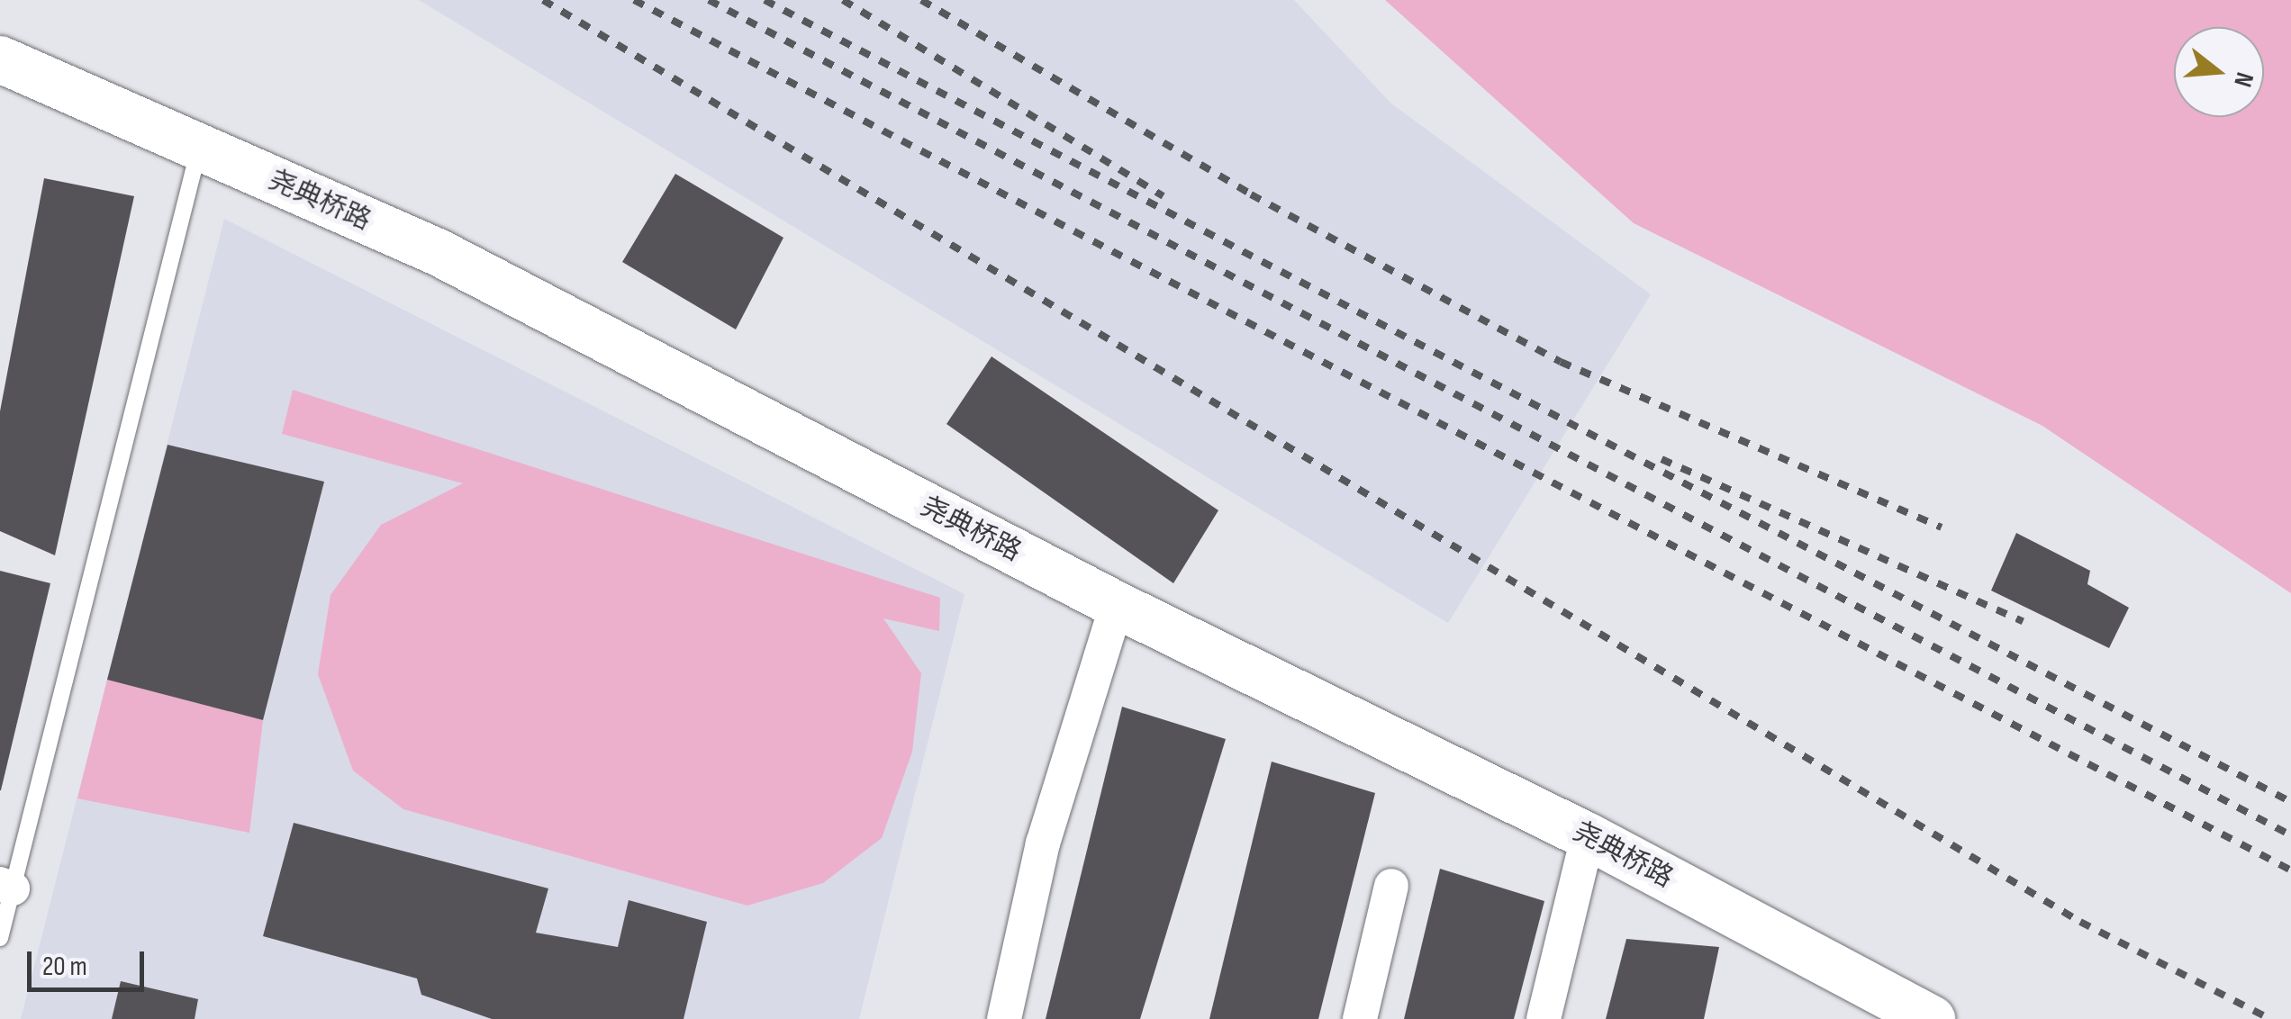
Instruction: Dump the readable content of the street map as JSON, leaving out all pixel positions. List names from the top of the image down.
{
  "streets": {
    "street": ["尧典桥路"]
  },
  "scale_bar": "20 m",
  "north": "right"
}
